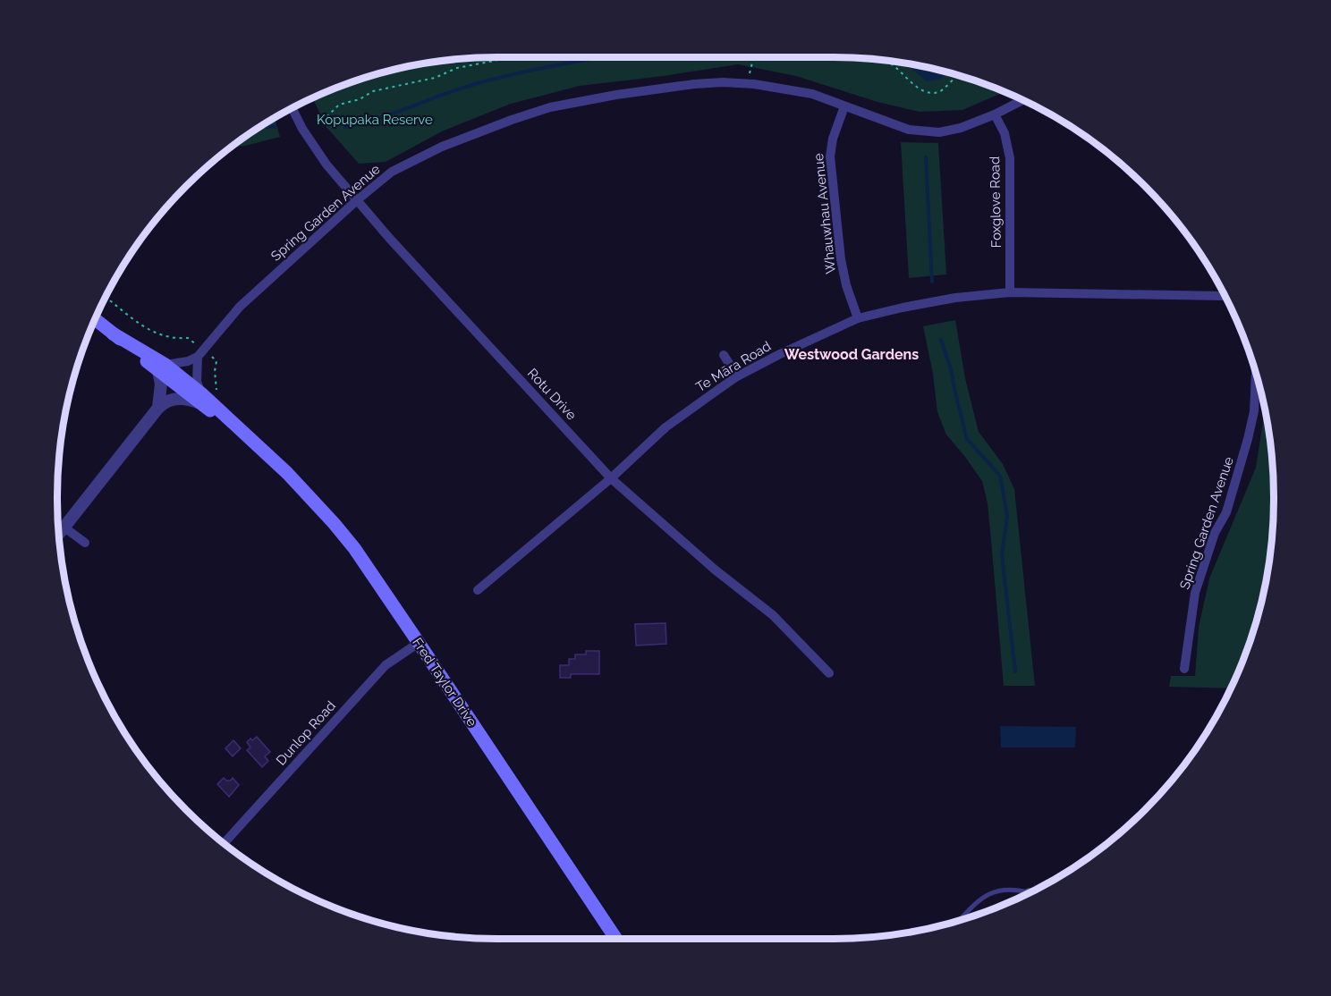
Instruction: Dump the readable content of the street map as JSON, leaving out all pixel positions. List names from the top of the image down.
{
  "streets": {
    "main road": ["Fred Taylor Drive"],
    "street": [
      "Foxglove Road",
      "Spring Garden Avenue",
      "Whauwhau Avenue",
      "Te Māra Road",
      "Rotu Drive",
      "Dunlop Road"
    ]
  },
  "crossings": [
    ["Foxglove Road", "Spring Garden Avenue"],
    ["Foxglove Road", "Te Māra Road"],
    ["Spring Garden Avenue", "Whauwhau Avenue"],
    ["Spring Garden Avenue", "Rotu Drive"],
    ["Whauwhau Avenue", "Te Māra Road"],
    ["Te Māra Road", "Rotu Drive"],
    ["Fred Taylor Drive", "Dunlop Road"]
  ],
  "districts": ["Westwood Gardens"],
  "parks": ["Kopupaka Reserve"]
}
